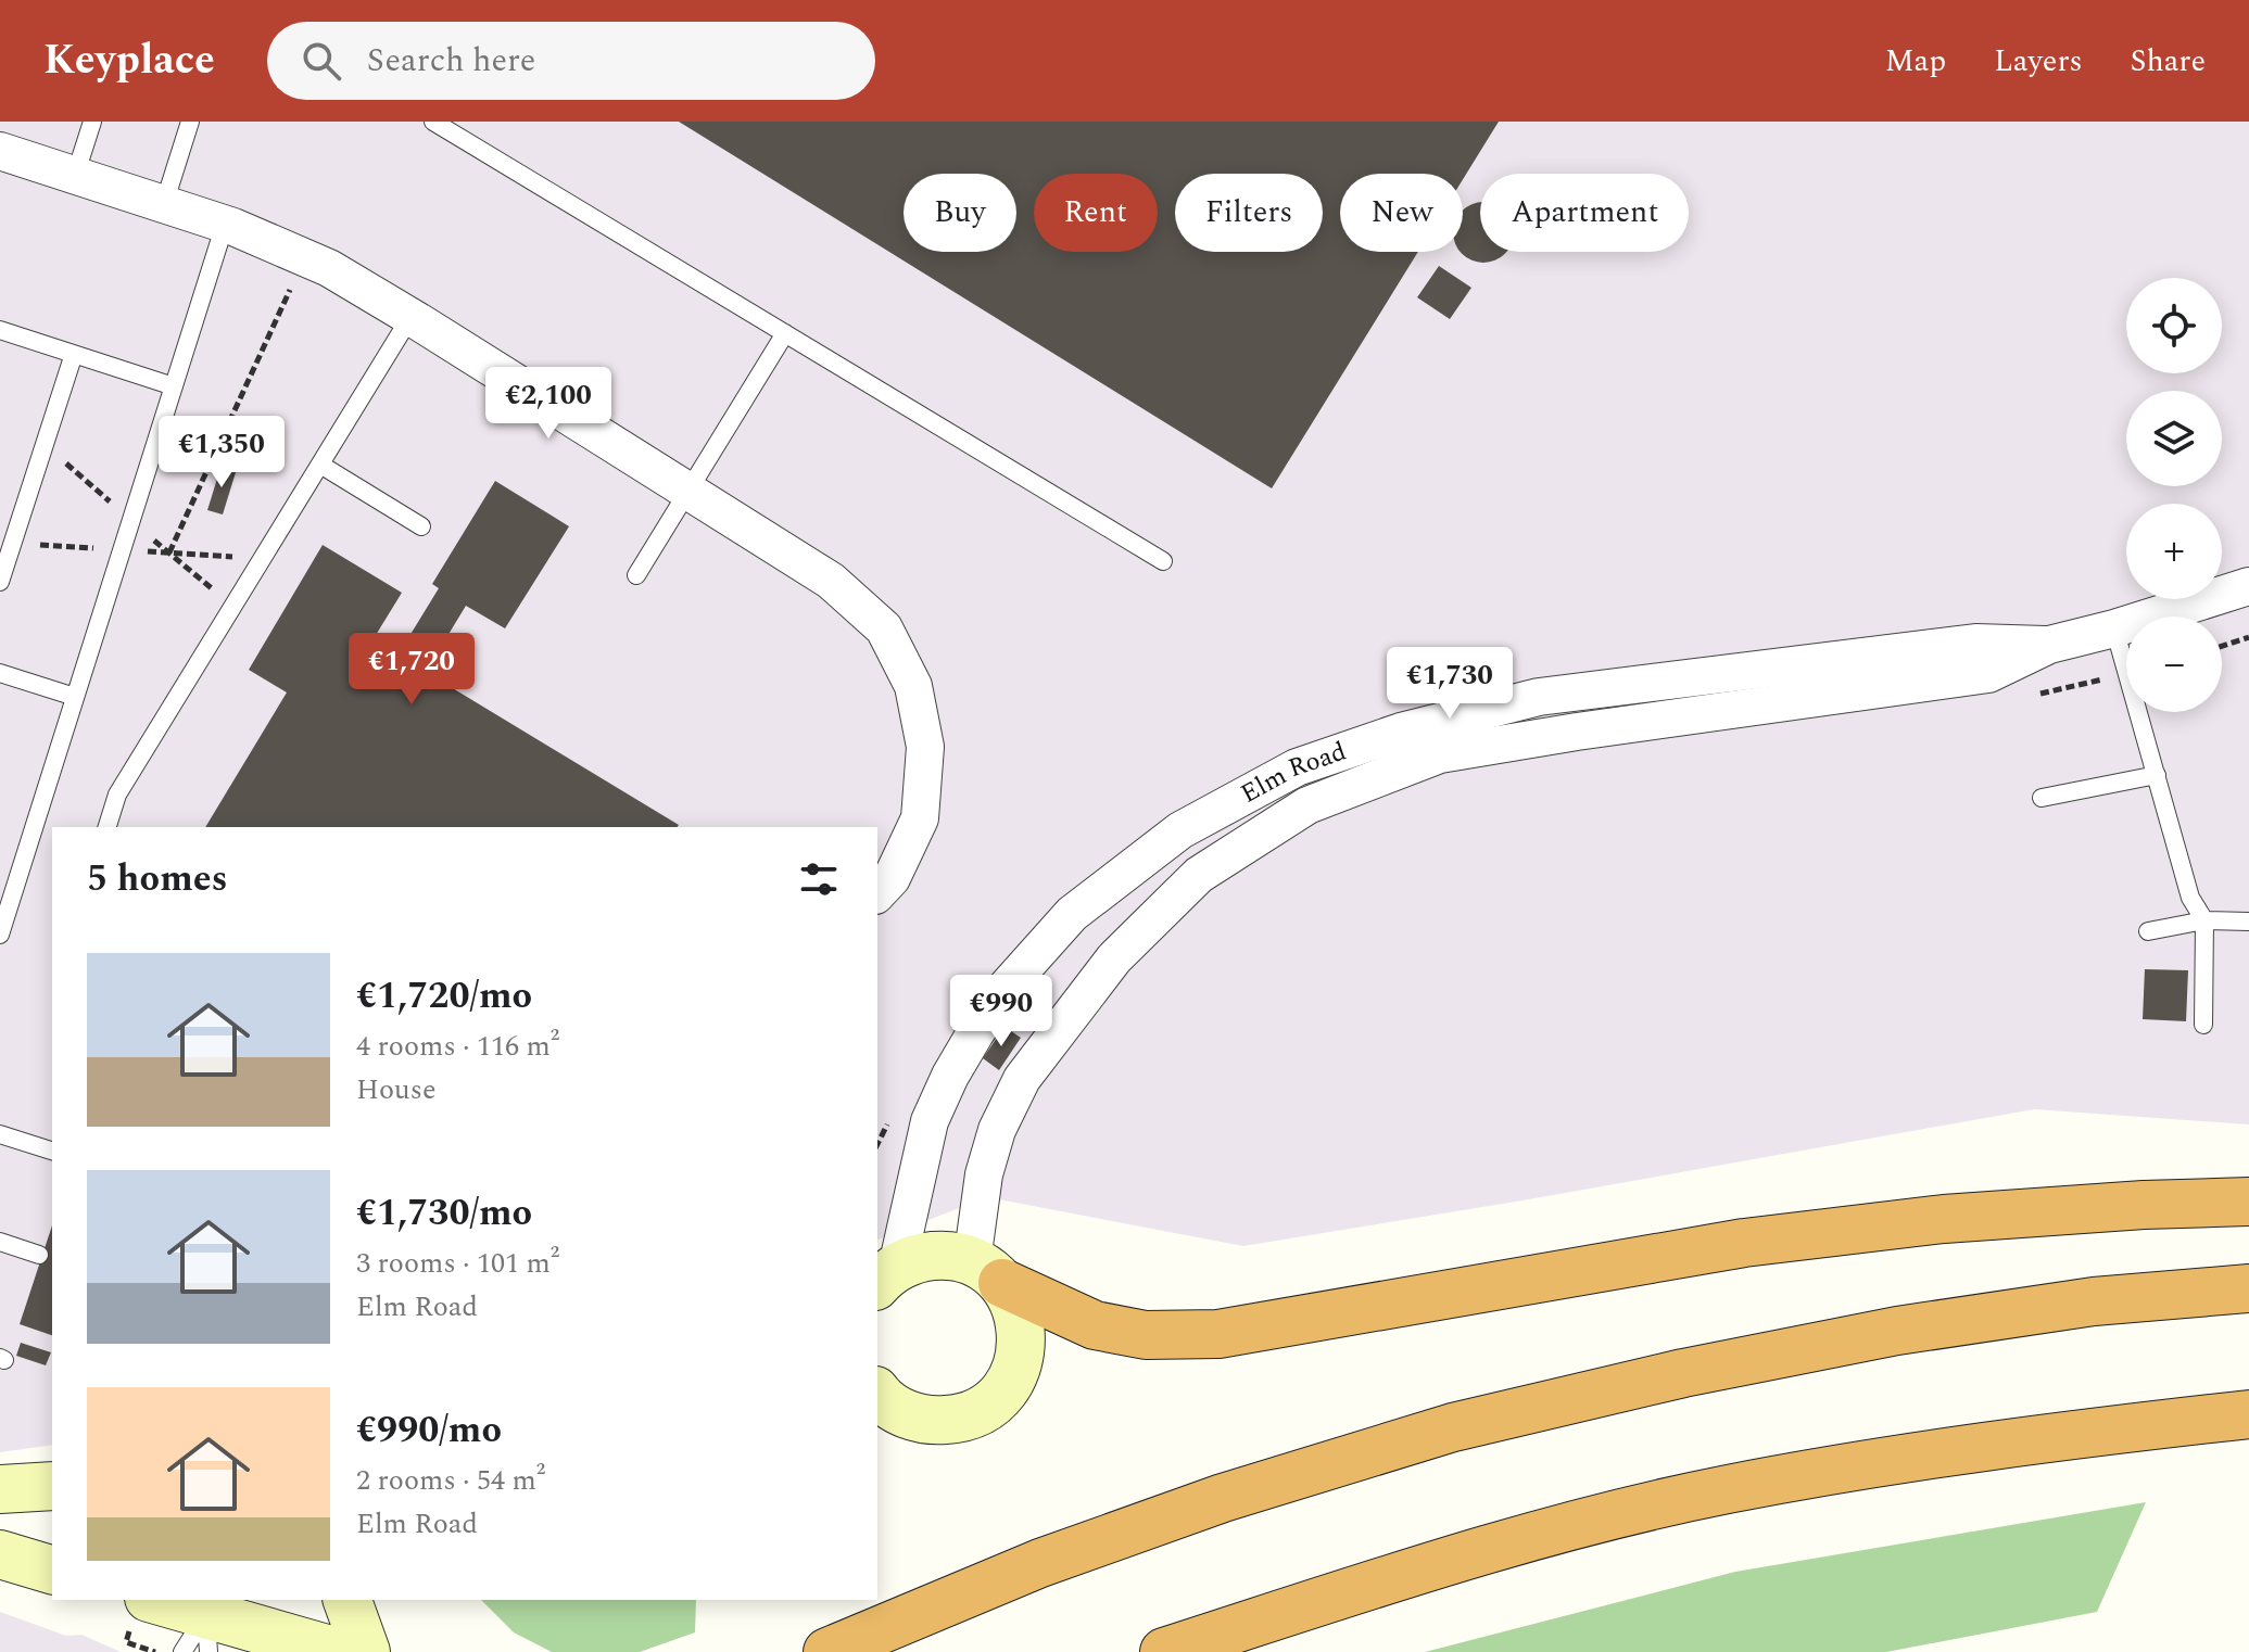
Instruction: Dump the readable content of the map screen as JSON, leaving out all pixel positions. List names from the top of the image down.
{
  "streets": {
    "street": ["Elm Road"]
  },
  "page": {
    "header": "Keyplace",
    "search": "Search here",
    "nav": ["Map", "Layers", "Share"],
    "chip": [
      "Buy",
      "Rent",
      "Filters",
      "New",
      "Apartment"
    ],
    "map_buttons": ["+", "−"],
    "price": [
      "€2,100",
      "€1,350",
      "€1,720",
      "€1,730",
      "€990"
    ],
    "heading": "5 homes",
    "list": [
      {
        "name": "€1,720/mo",
        "note": "4 rooms · 116 m² · House"
      },
      {
        "name": "€1,730/mo",
        "note": "3 rooms · 101 m² · Elm Road"
      },
      {
        "name": "€990/mo",
        "note": "2 rooms · 54 m² · Elm Road"
      }
    ]
  }
}
